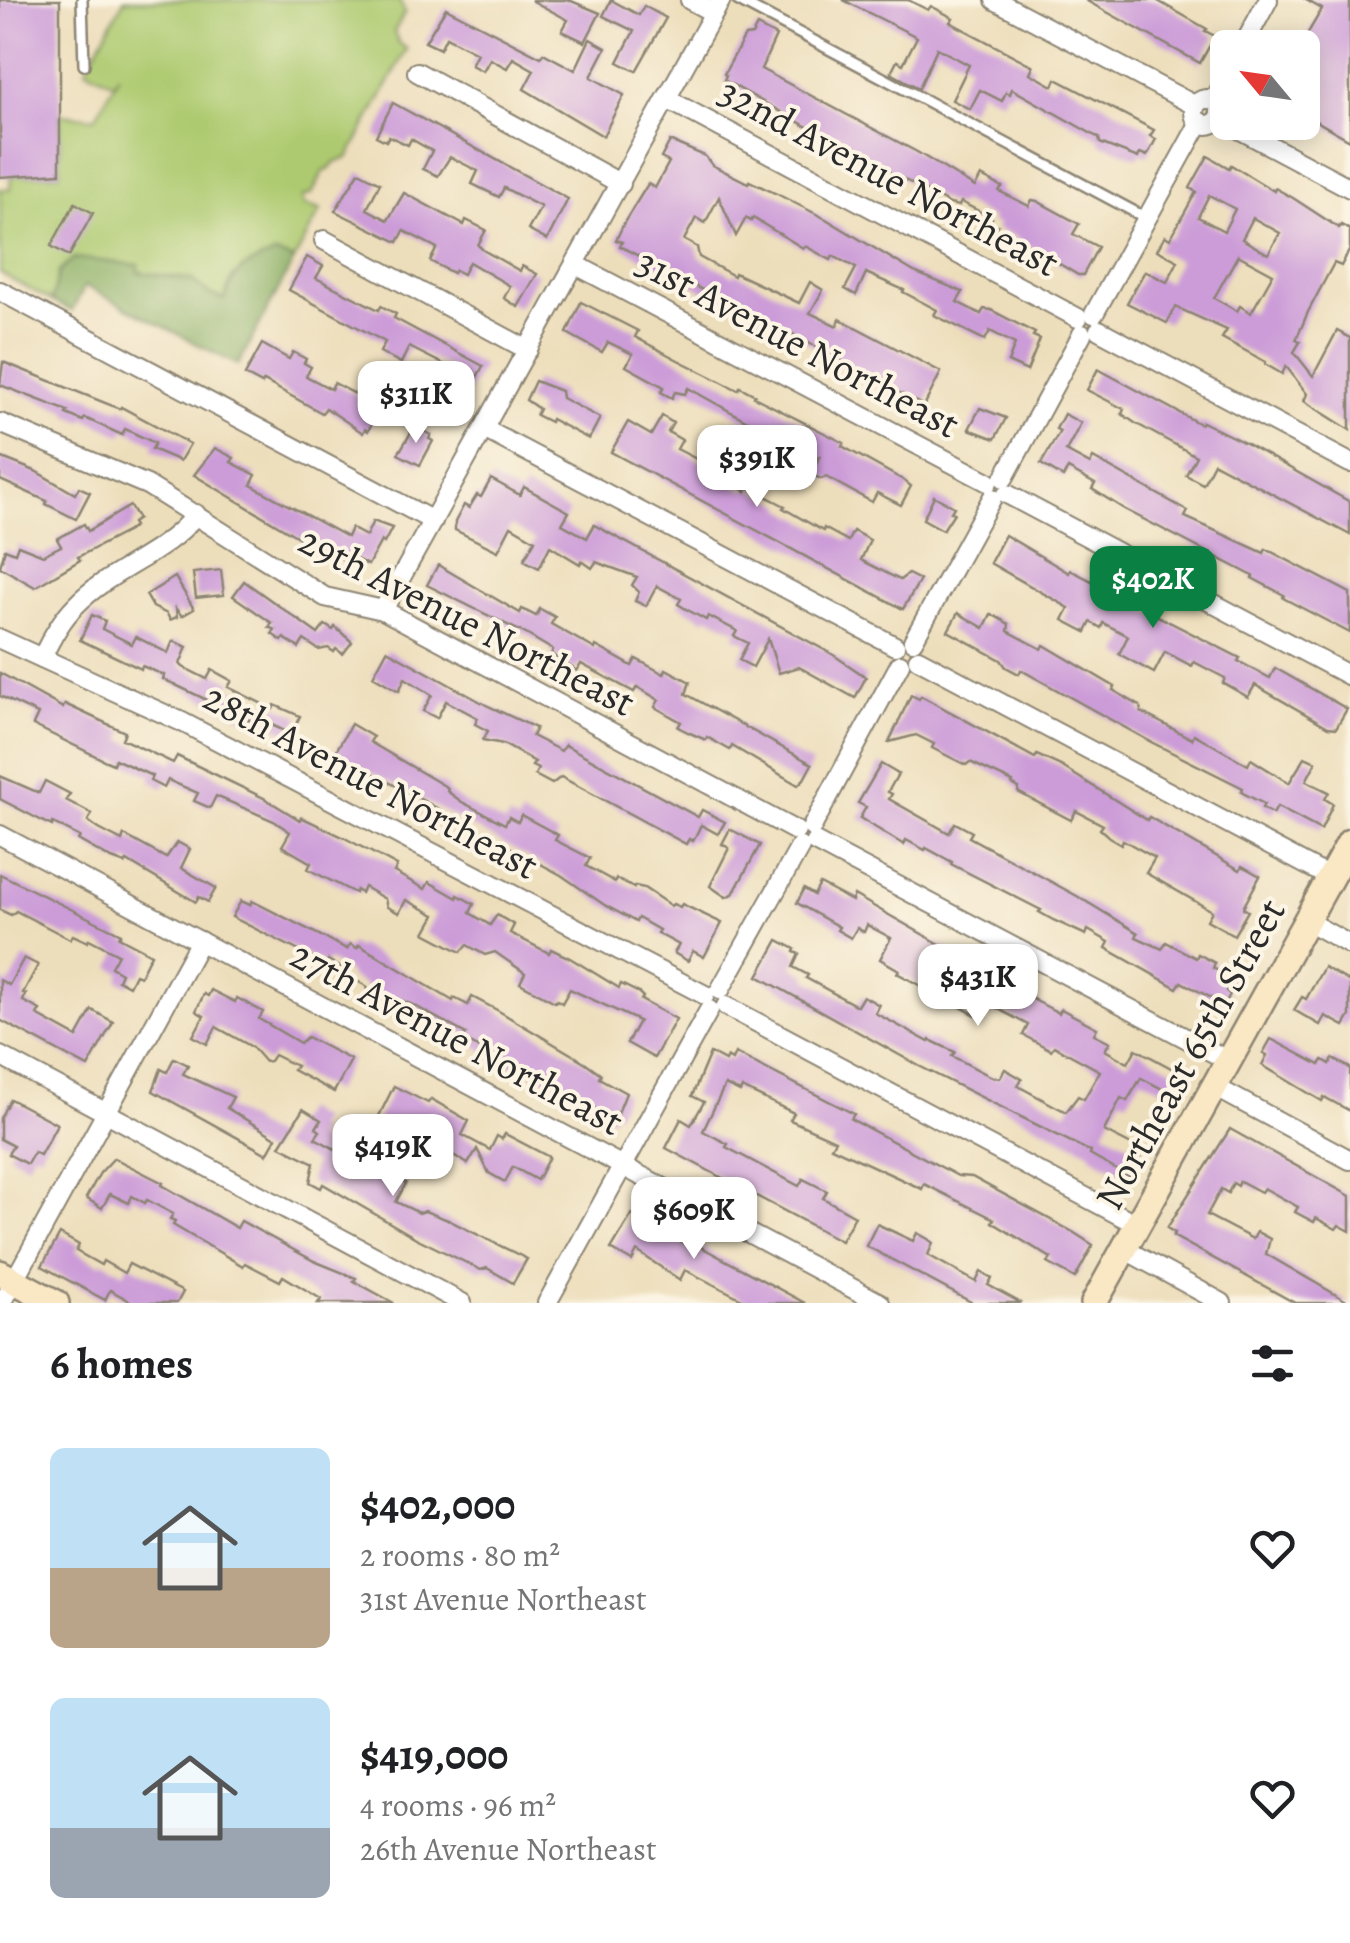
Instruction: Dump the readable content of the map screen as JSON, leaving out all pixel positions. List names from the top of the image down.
{
  "streets": {
    "main road": ["Northeast 65th Street"],
    "street": [
      "32nd Avenue Northeast",
      "31st Avenue Northeast",
      "29th Avenue Northeast",
      "28th Avenue Northeast",
      "27th Avenue Northeast"
    ]
  },
  "crossings": [
    ["29th Avenue Northeast", "Northeast 65th Street"],
    ["28th Avenue Northeast", "Northeast 65th Street"]
  ],
  "north": "top left",
  "page": {
    "price": [
      "$311K",
      "$391K",
      "$402K",
      "$431K",
      "$419K",
      "$609K"
    ],
    "heading": "6 homes",
    "list": [
      {
        "name": "$402,000",
        "note": "2 rooms · 80 m² · 31st Avenue Northeast"
      },
      {
        "name": "$419,000",
        "note": "4 rooms · 96 m² · 26th Avenue Northeast"
      }
    ]
  }
}
